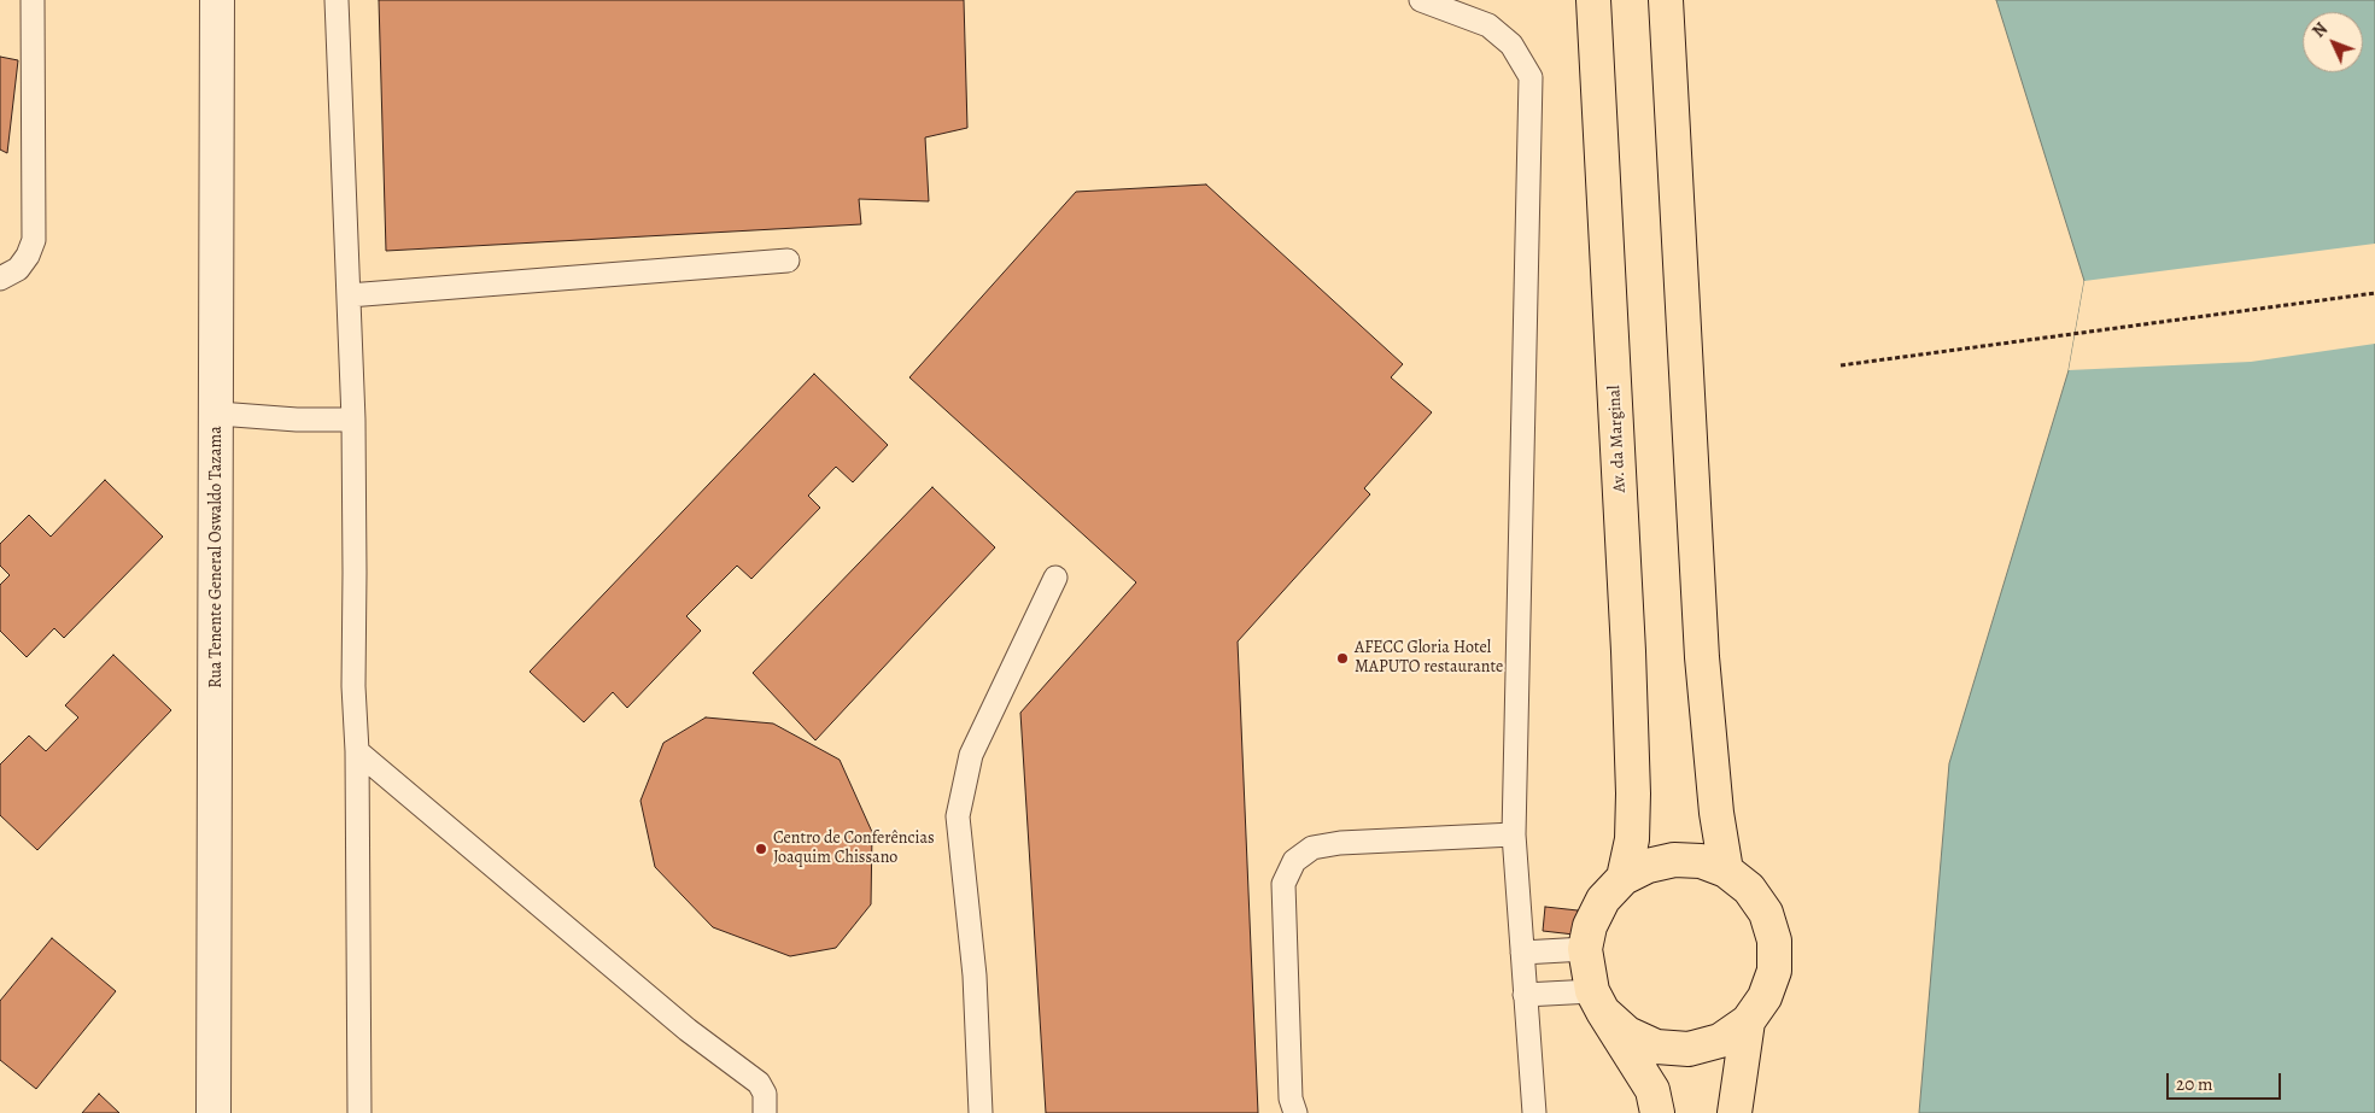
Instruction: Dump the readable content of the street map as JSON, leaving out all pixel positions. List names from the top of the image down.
{
  "streets": {
    "main road": ["Av. da Marginal"],
    "street": ["Rua Tenente General Oswaldo Tazama"]
  },
  "places": ["AFECC Gloria Hotel MAPUTO restaurante", "Centro de Conferências Joaquim Chissano"],
  "scale_bar": "20 m",
  "north": "top left"
}
